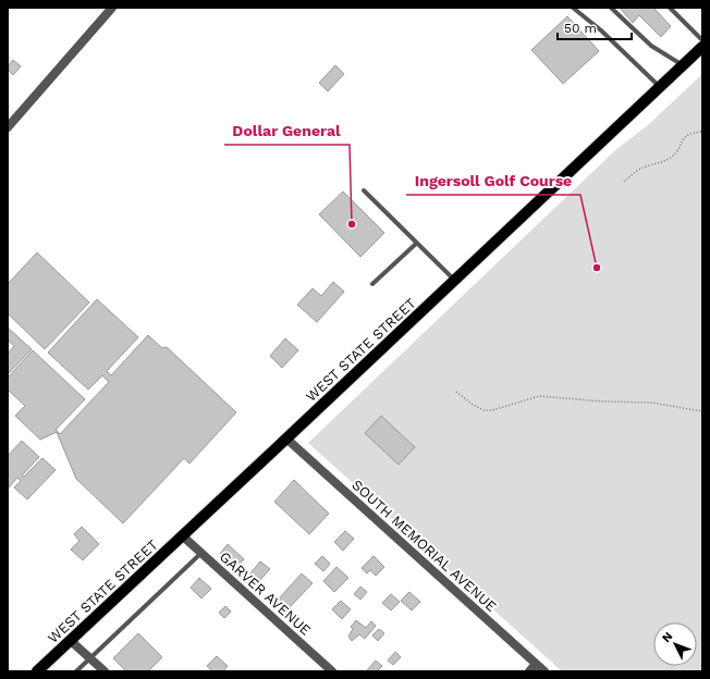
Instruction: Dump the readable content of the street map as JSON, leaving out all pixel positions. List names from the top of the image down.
{
  "streets": {
    "main road": ["WEST STATE STREET"],
    "street": ["SOUTH MEMORIAL AVENUE", "GARVER AVENUE"]
  },
  "crossings": [
    ["WEST STATE STREET", "SOUTH MEMORIAL AVENUE"],
    ["WEST STATE STREET", "GARVER AVENUE"]
  ],
  "places": ["Dollar General", "Ingersoll Golf Course"],
  "scale_bar": "50 m",
  "north": "top left"
}
